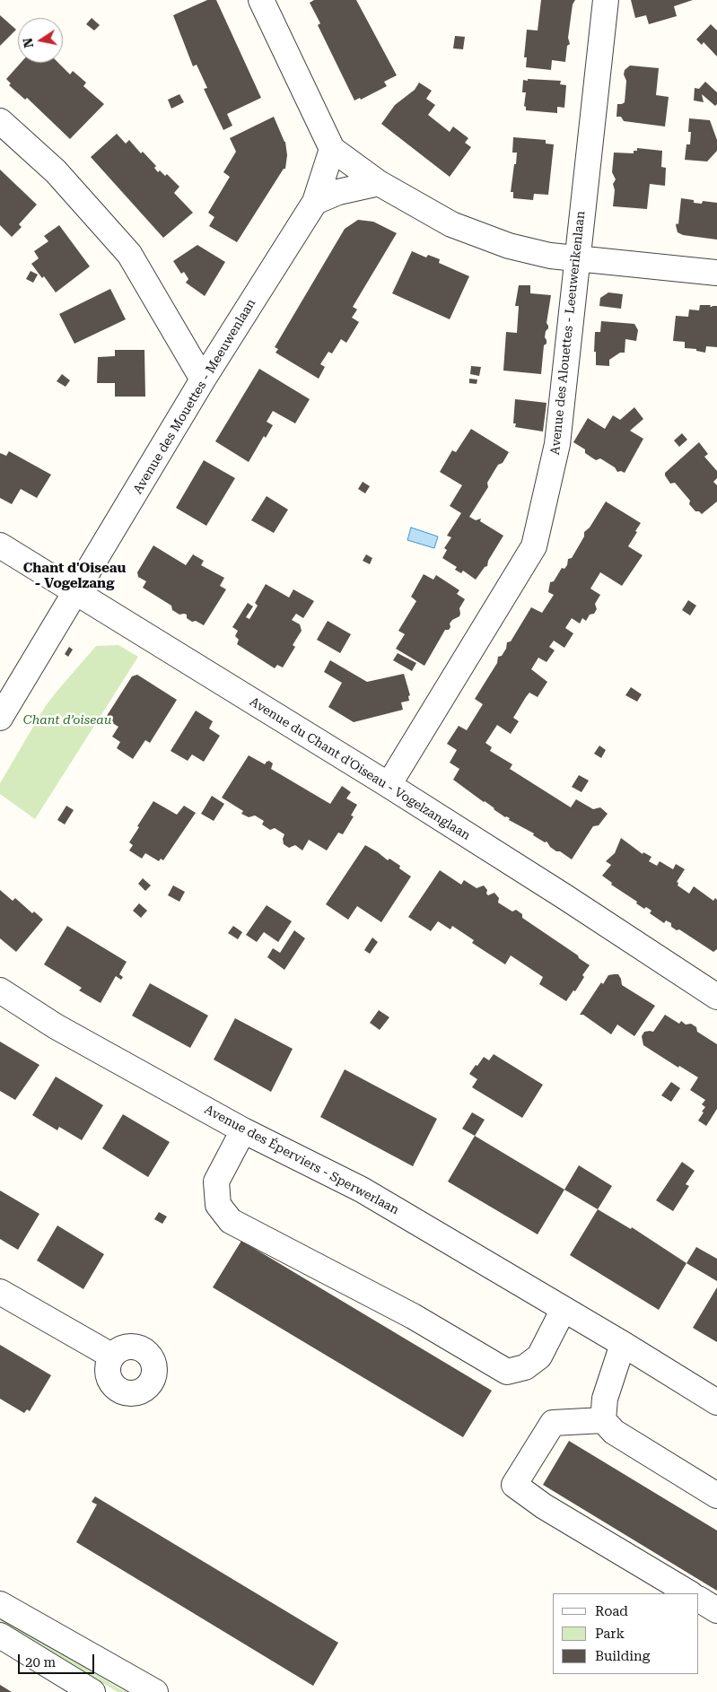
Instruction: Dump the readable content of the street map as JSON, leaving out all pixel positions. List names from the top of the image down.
{
  "streets": {
    "street": [
      "Avenue des Alouettes - Leeuwerikenlaan",
      "Avenue des Mouettes - Meeuwenlaan",
      "Avenue du Chant d'Oiseau - Vogelzanglaan",
      "Avenue des Éperviers - Sperwerlaan"
    ]
  },
  "crossings": [
    ["Avenue des Alouettes - Leeuwerikenlaan", "Avenue du Chant d'Oiseau - Vogelzanglaan"],
    ["Avenue des Mouettes - Meeuwenlaan", "Avenue du Chant d'Oiseau - Vogelzanglaan"]
  ],
  "districts": ["Chant d'Oiseau - Vogelzang"],
  "parks": ["Chant d’oiseau"],
  "legend": ["Road", "Park", "Building"],
  "scale_bar": "20 m",
  "north": "left"
}
